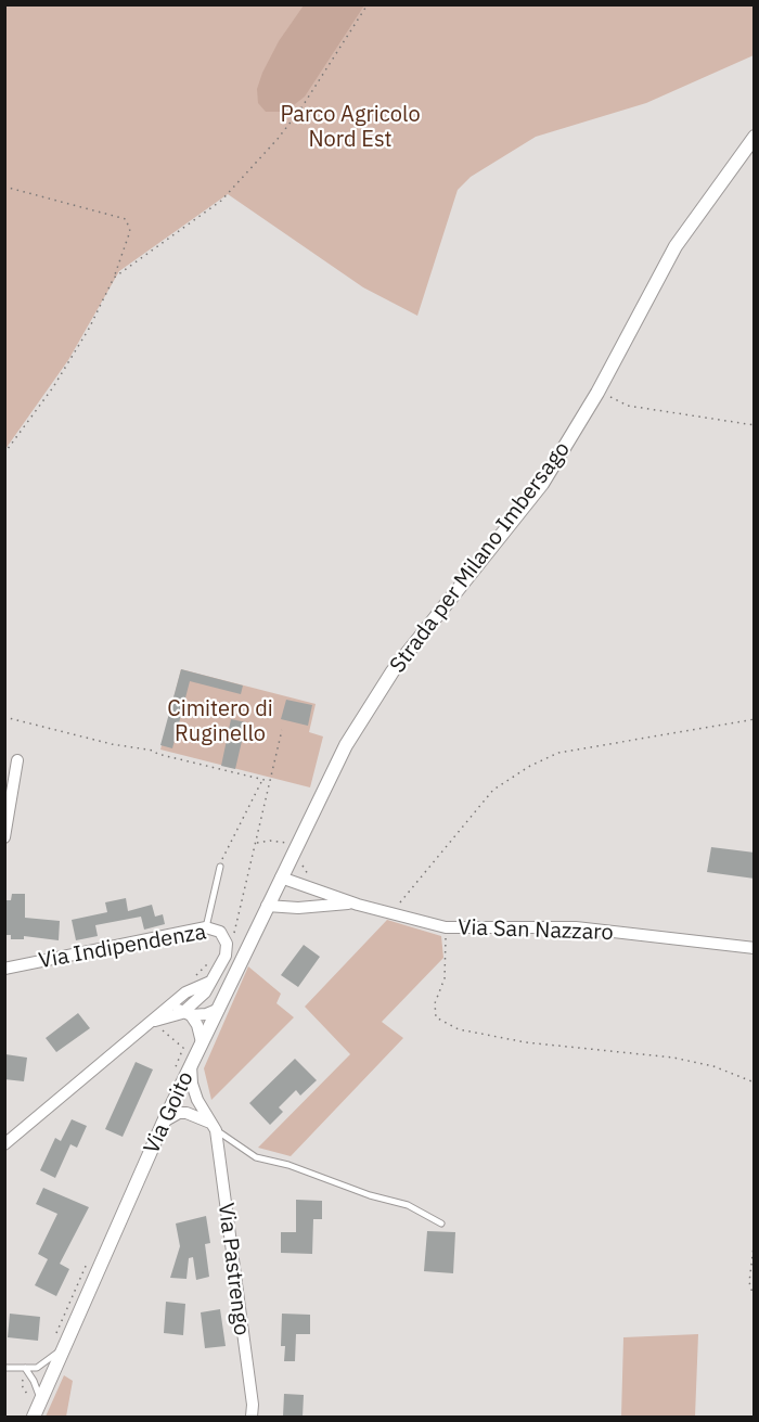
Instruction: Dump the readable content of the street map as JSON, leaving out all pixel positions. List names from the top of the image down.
{
  "streets": {
    "street": [
      "Strada per Milano Imbersago",
      "Via San Nazzaro",
      "Via Indipendenza",
      "Via Goito",
      "Via Pastrengo"
    ]
  },
  "crossings": [
    ["Strada per Milano Imbersago", "Via San Nazzaro"],
    ["Strada per Milano Imbersago", "Via Goito"],
    ["Via San Nazzaro", "Via Goito"],
    ["Via Goito", "Via Pastrengo"]
  ],
  "parks": ["Parco Agricolo Nord Est", "Cimitero di Ruginello"]
}
